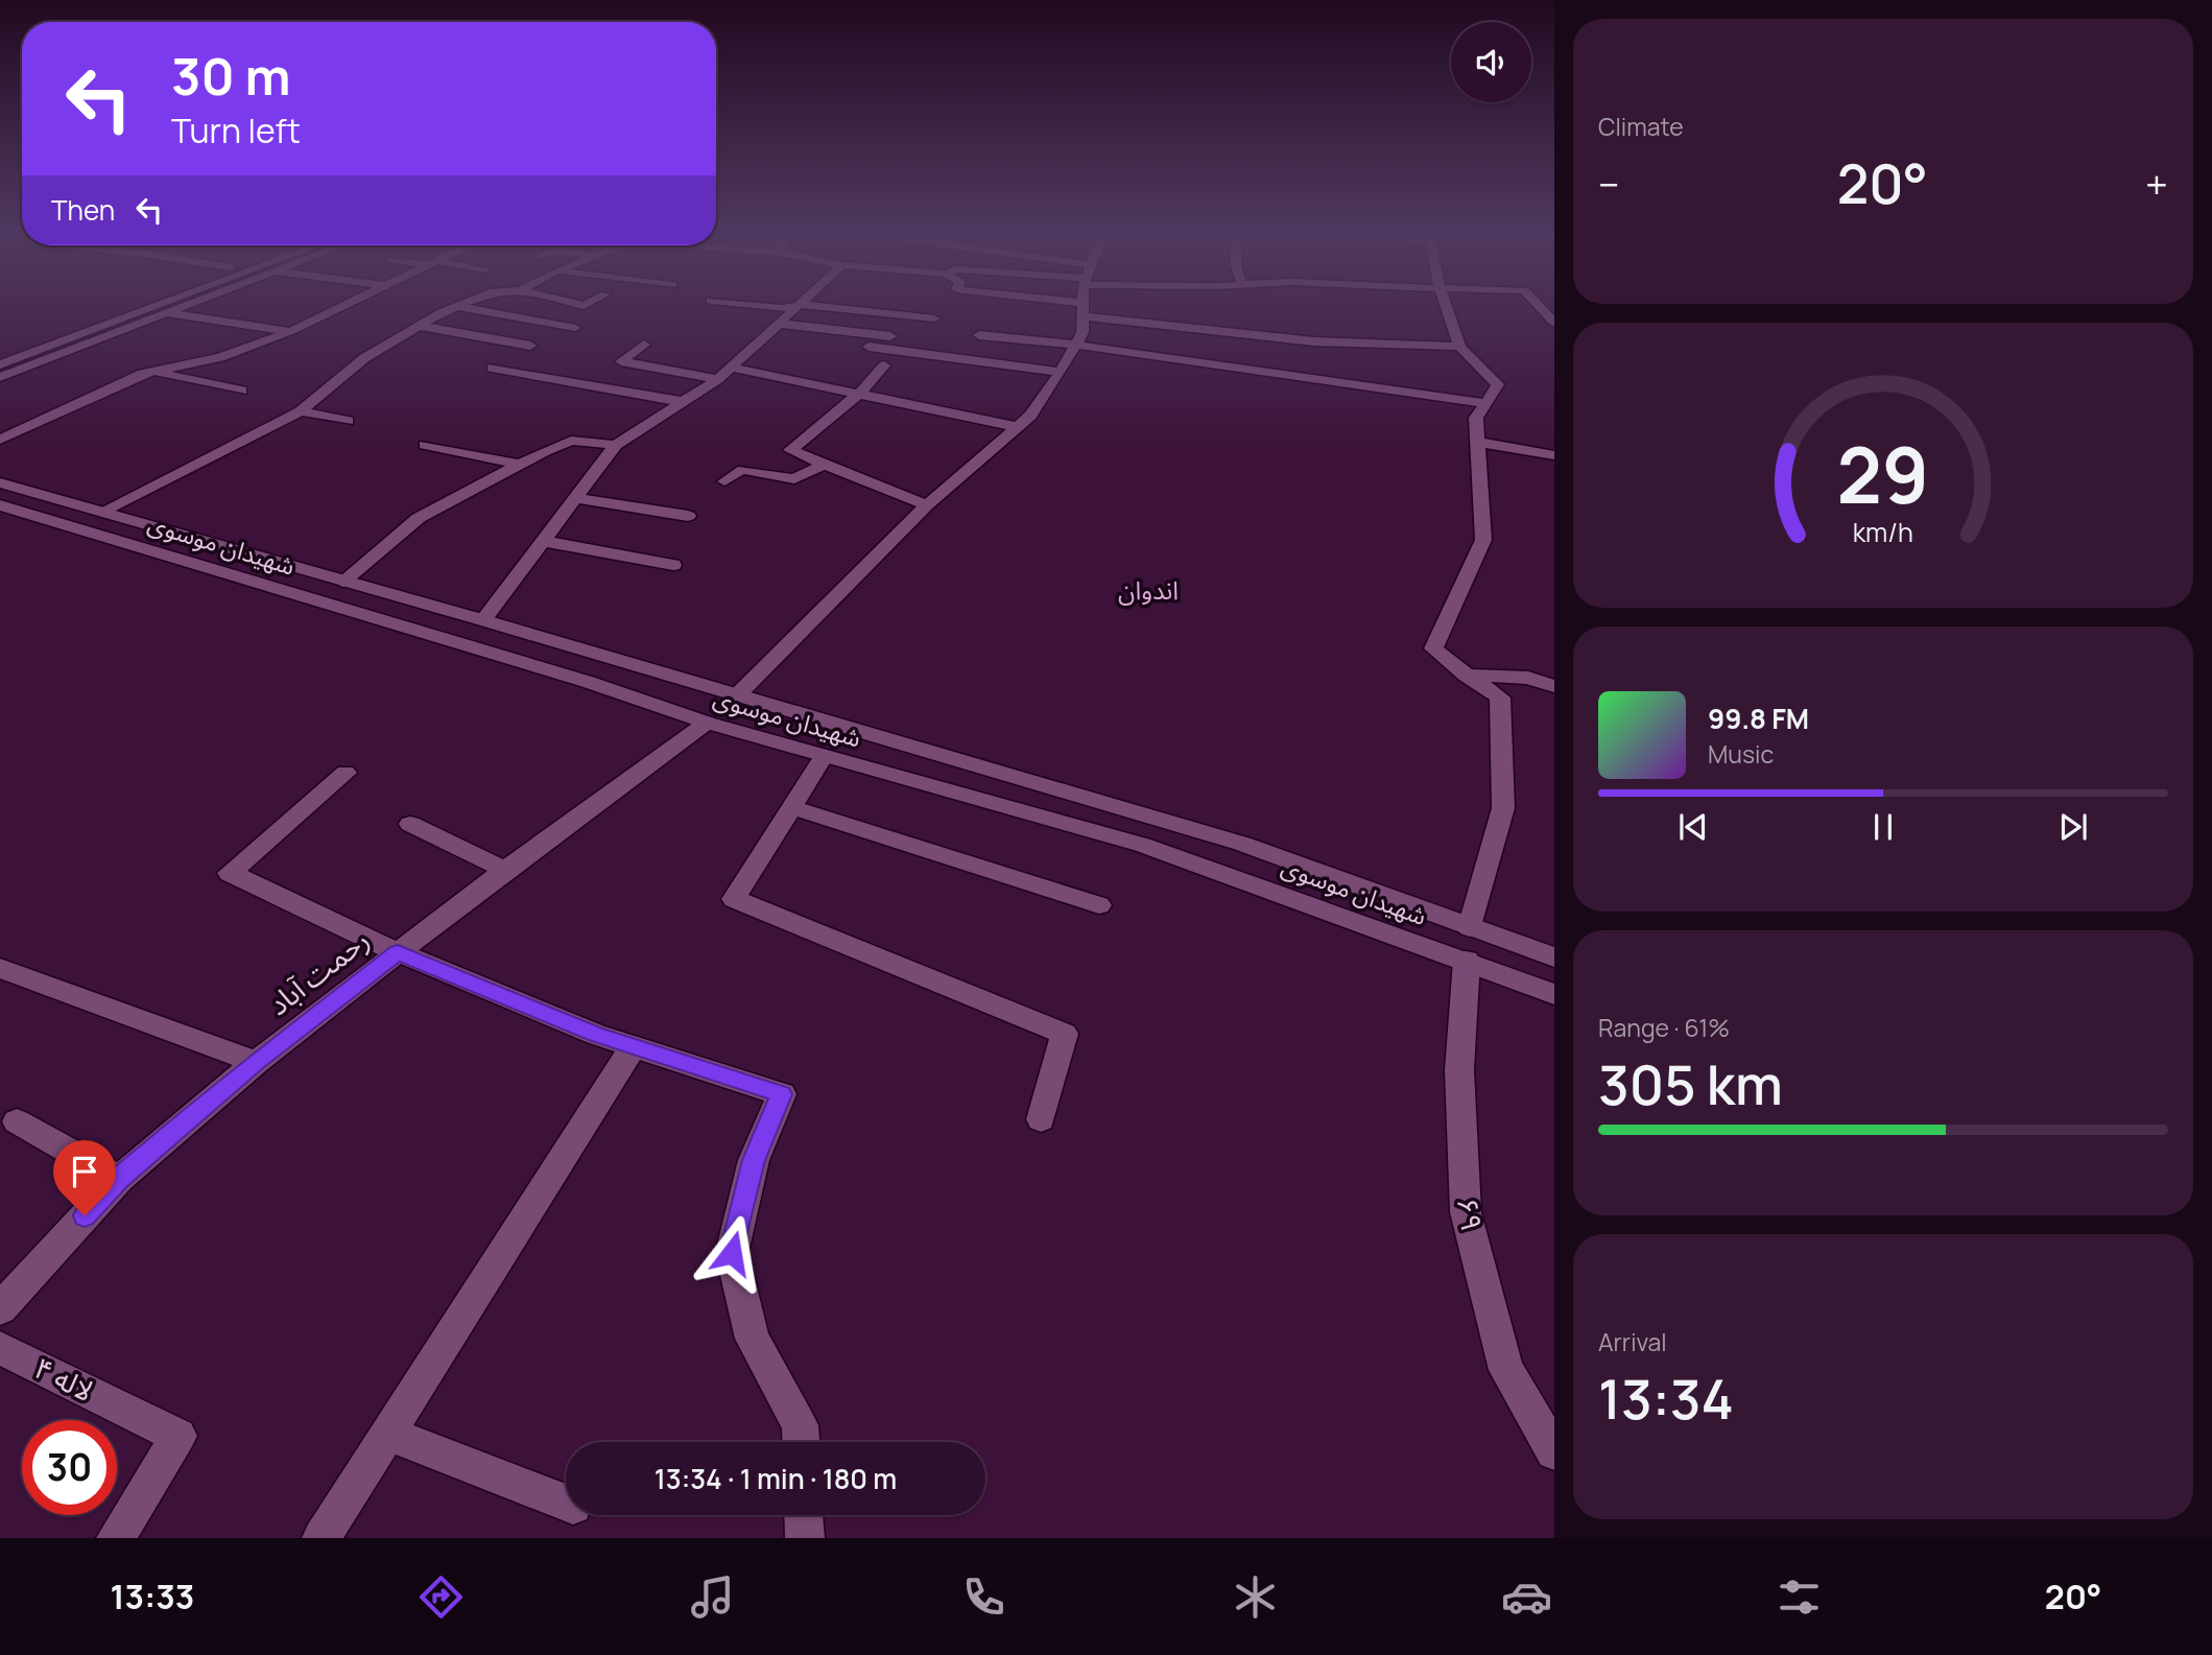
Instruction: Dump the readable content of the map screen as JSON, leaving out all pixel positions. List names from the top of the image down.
{
  "streets": {
    "street": [
      "شهیدان موسوی",
      "رحمت آباد",
      "۶۹",
      "لاله ۴"
    ]
  },
  "crossings": [
    ["شهیدان موسوی", "رحمت آباد"],
    ["شهیدان موسوی", "۶۹"]
  ],
  "districts": ["اندوان"],
  "page": {
    "tile": [
      "Climate",
      ["Range · 61%", "305 km"],
      ["Arrival", "13:34"]
    ],
    "turn": ["30 m", "Turn left"],
    "heat": ["−", "20°", "+"],
    "then": "Then",
    "song": ["99.8 FM", "Music"],
    "limit": "30",
    "trip": "13:34 · 1 min · 180 m",
    "tabs": ["13:33", "20°"],
    "gauge": ["29", "km/h"]
  }
}
